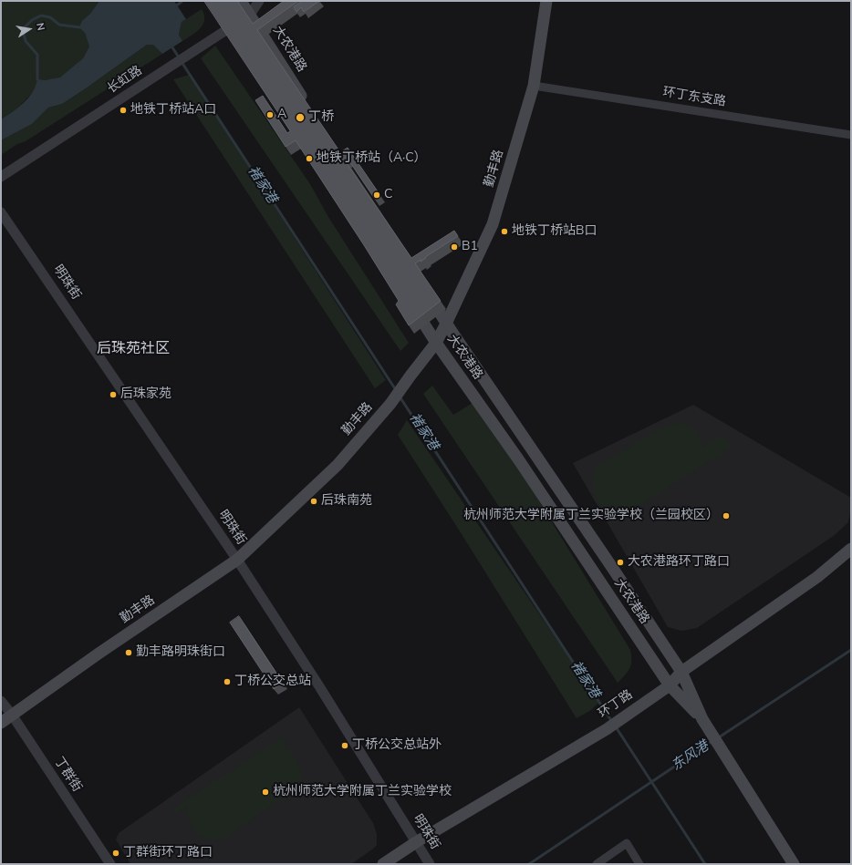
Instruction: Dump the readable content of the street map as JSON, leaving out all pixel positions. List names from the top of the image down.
{
  "streets": {
    "main road": ["大农港路", "勤丰路", "环丁路"],
    "street": [
      "长虹路",
      "环丁东支路",
      "明珠街",
      "丁群街"
    ]
  },
  "crossings": [
    ["大农港路", "长虹路"],
    ["大农港路", "勤丰路"],
    ["大农港路", "环丁路"],
    ["环丁东支路", "勤丰路"],
    ["勤丰路", "明珠街"],
    ["勤丰路", "丁群街"],
    ["明珠街", "环丁路"]
  ],
  "districts": ["后珠苑社区"],
  "water": ["褚家港", "东风港"],
  "places": [
    "地铁丁桥站A口",
    "A",
    "丁桥",
    "地铁丁桥站（A·C）",
    "C",
    "地铁丁桥站B口",
    "B1",
    "后珠家苑",
    "后珠南苑",
    "杭州师范大学附属丁兰实验学校（兰园校区）",
    "大农港路环丁路口",
    "勤丰路明珠街口",
    "丁桥公交总站",
    "丁桥公交总站外",
    "杭州师范大学附属丁兰实验学校",
    "丁群街环丁路口"
  ],
  "north": "right"
}
